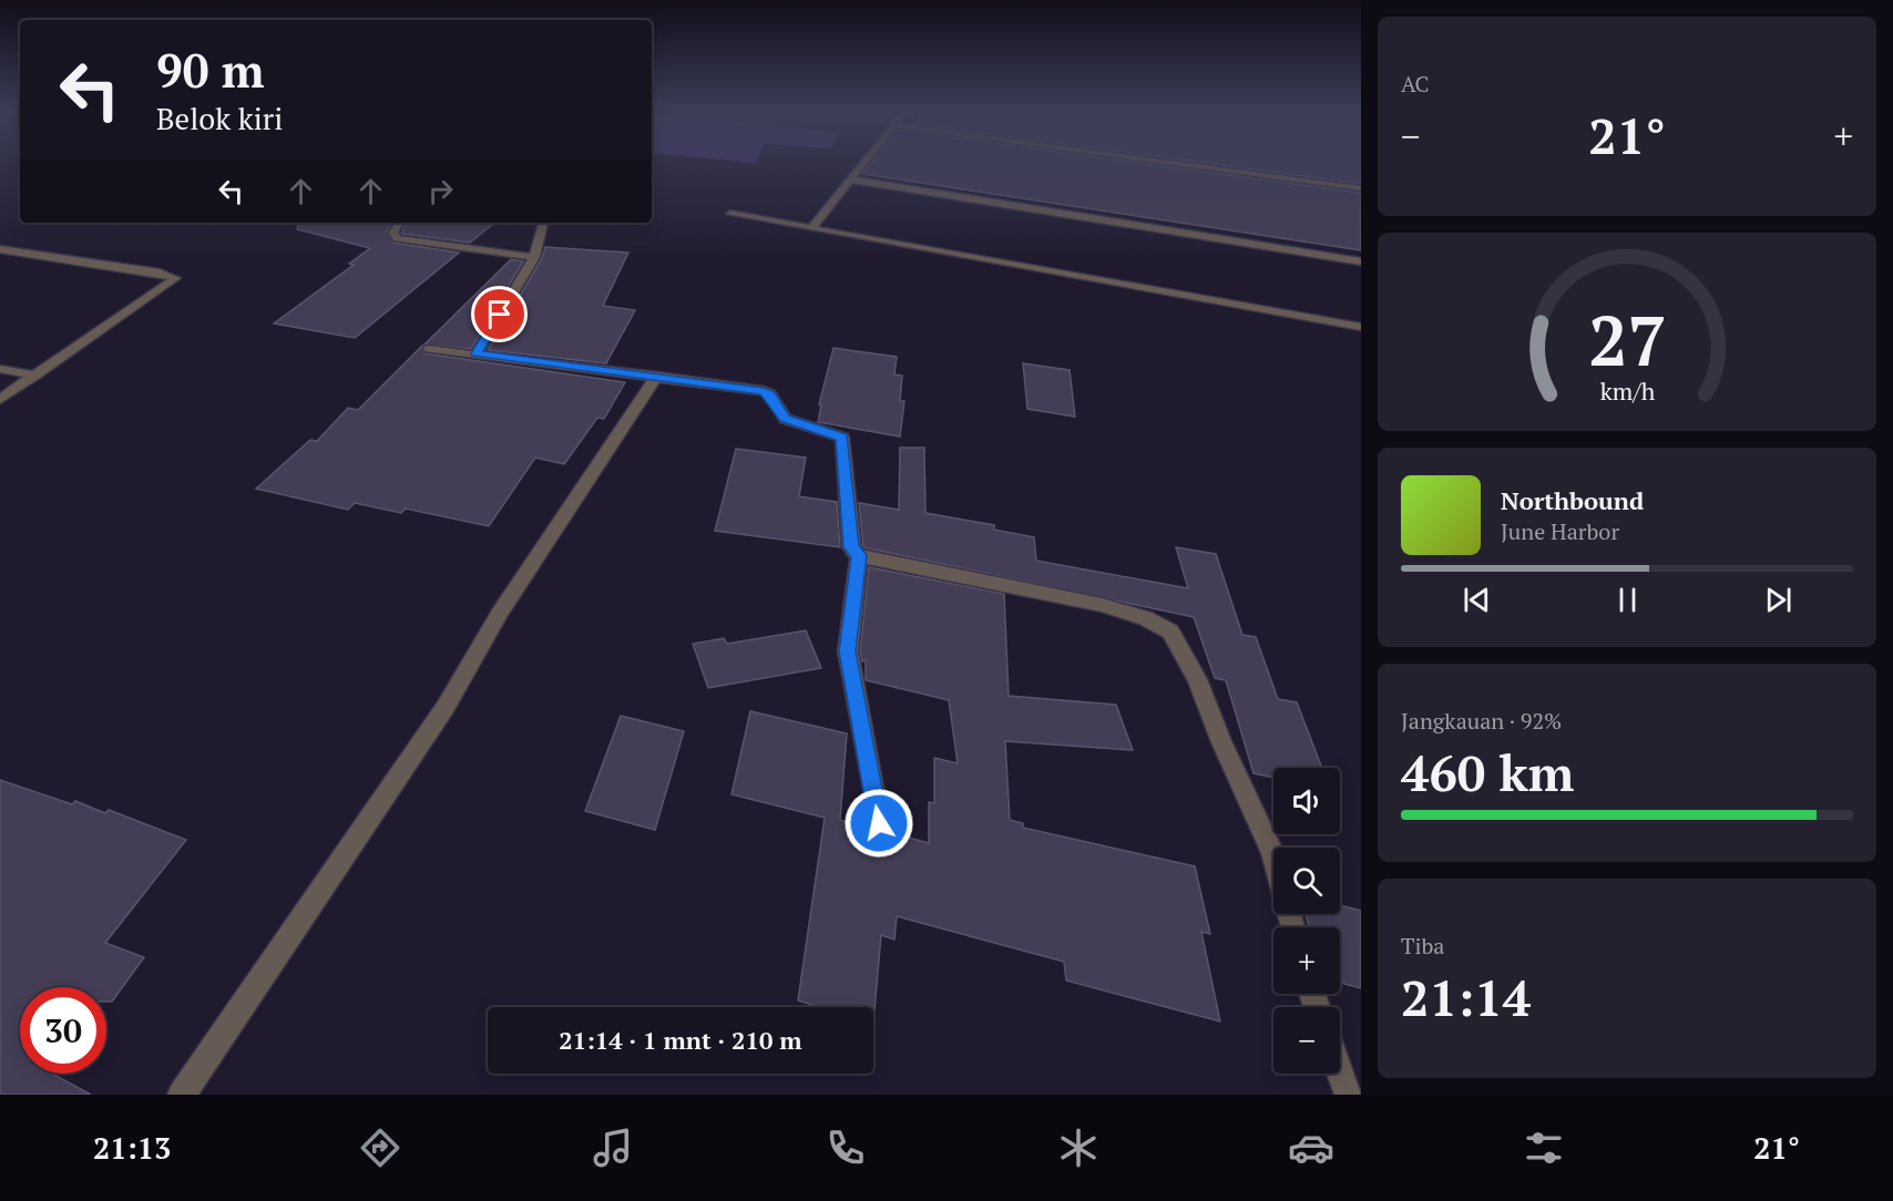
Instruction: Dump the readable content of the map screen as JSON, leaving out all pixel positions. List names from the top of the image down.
{
  "page": {
    "tile": [
      "AC",
      ["Jangkauan · 92%", "460 km"],
      ["Tiba", "21:14"]
    ],
    "turn": ["90 m", "Belok kiri"],
    "heat": ["−", "21°", "+"],
    "song": ["Northbound", "June Harbor"],
    "map_buttons": ["+", "−"],
    "limit": "30",
    "trip": "21:14 · 1 mnt · 210 m",
    "tabs": ["21:13", "21°"],
    "gauge": ["27", "km/h"]
  }
}
